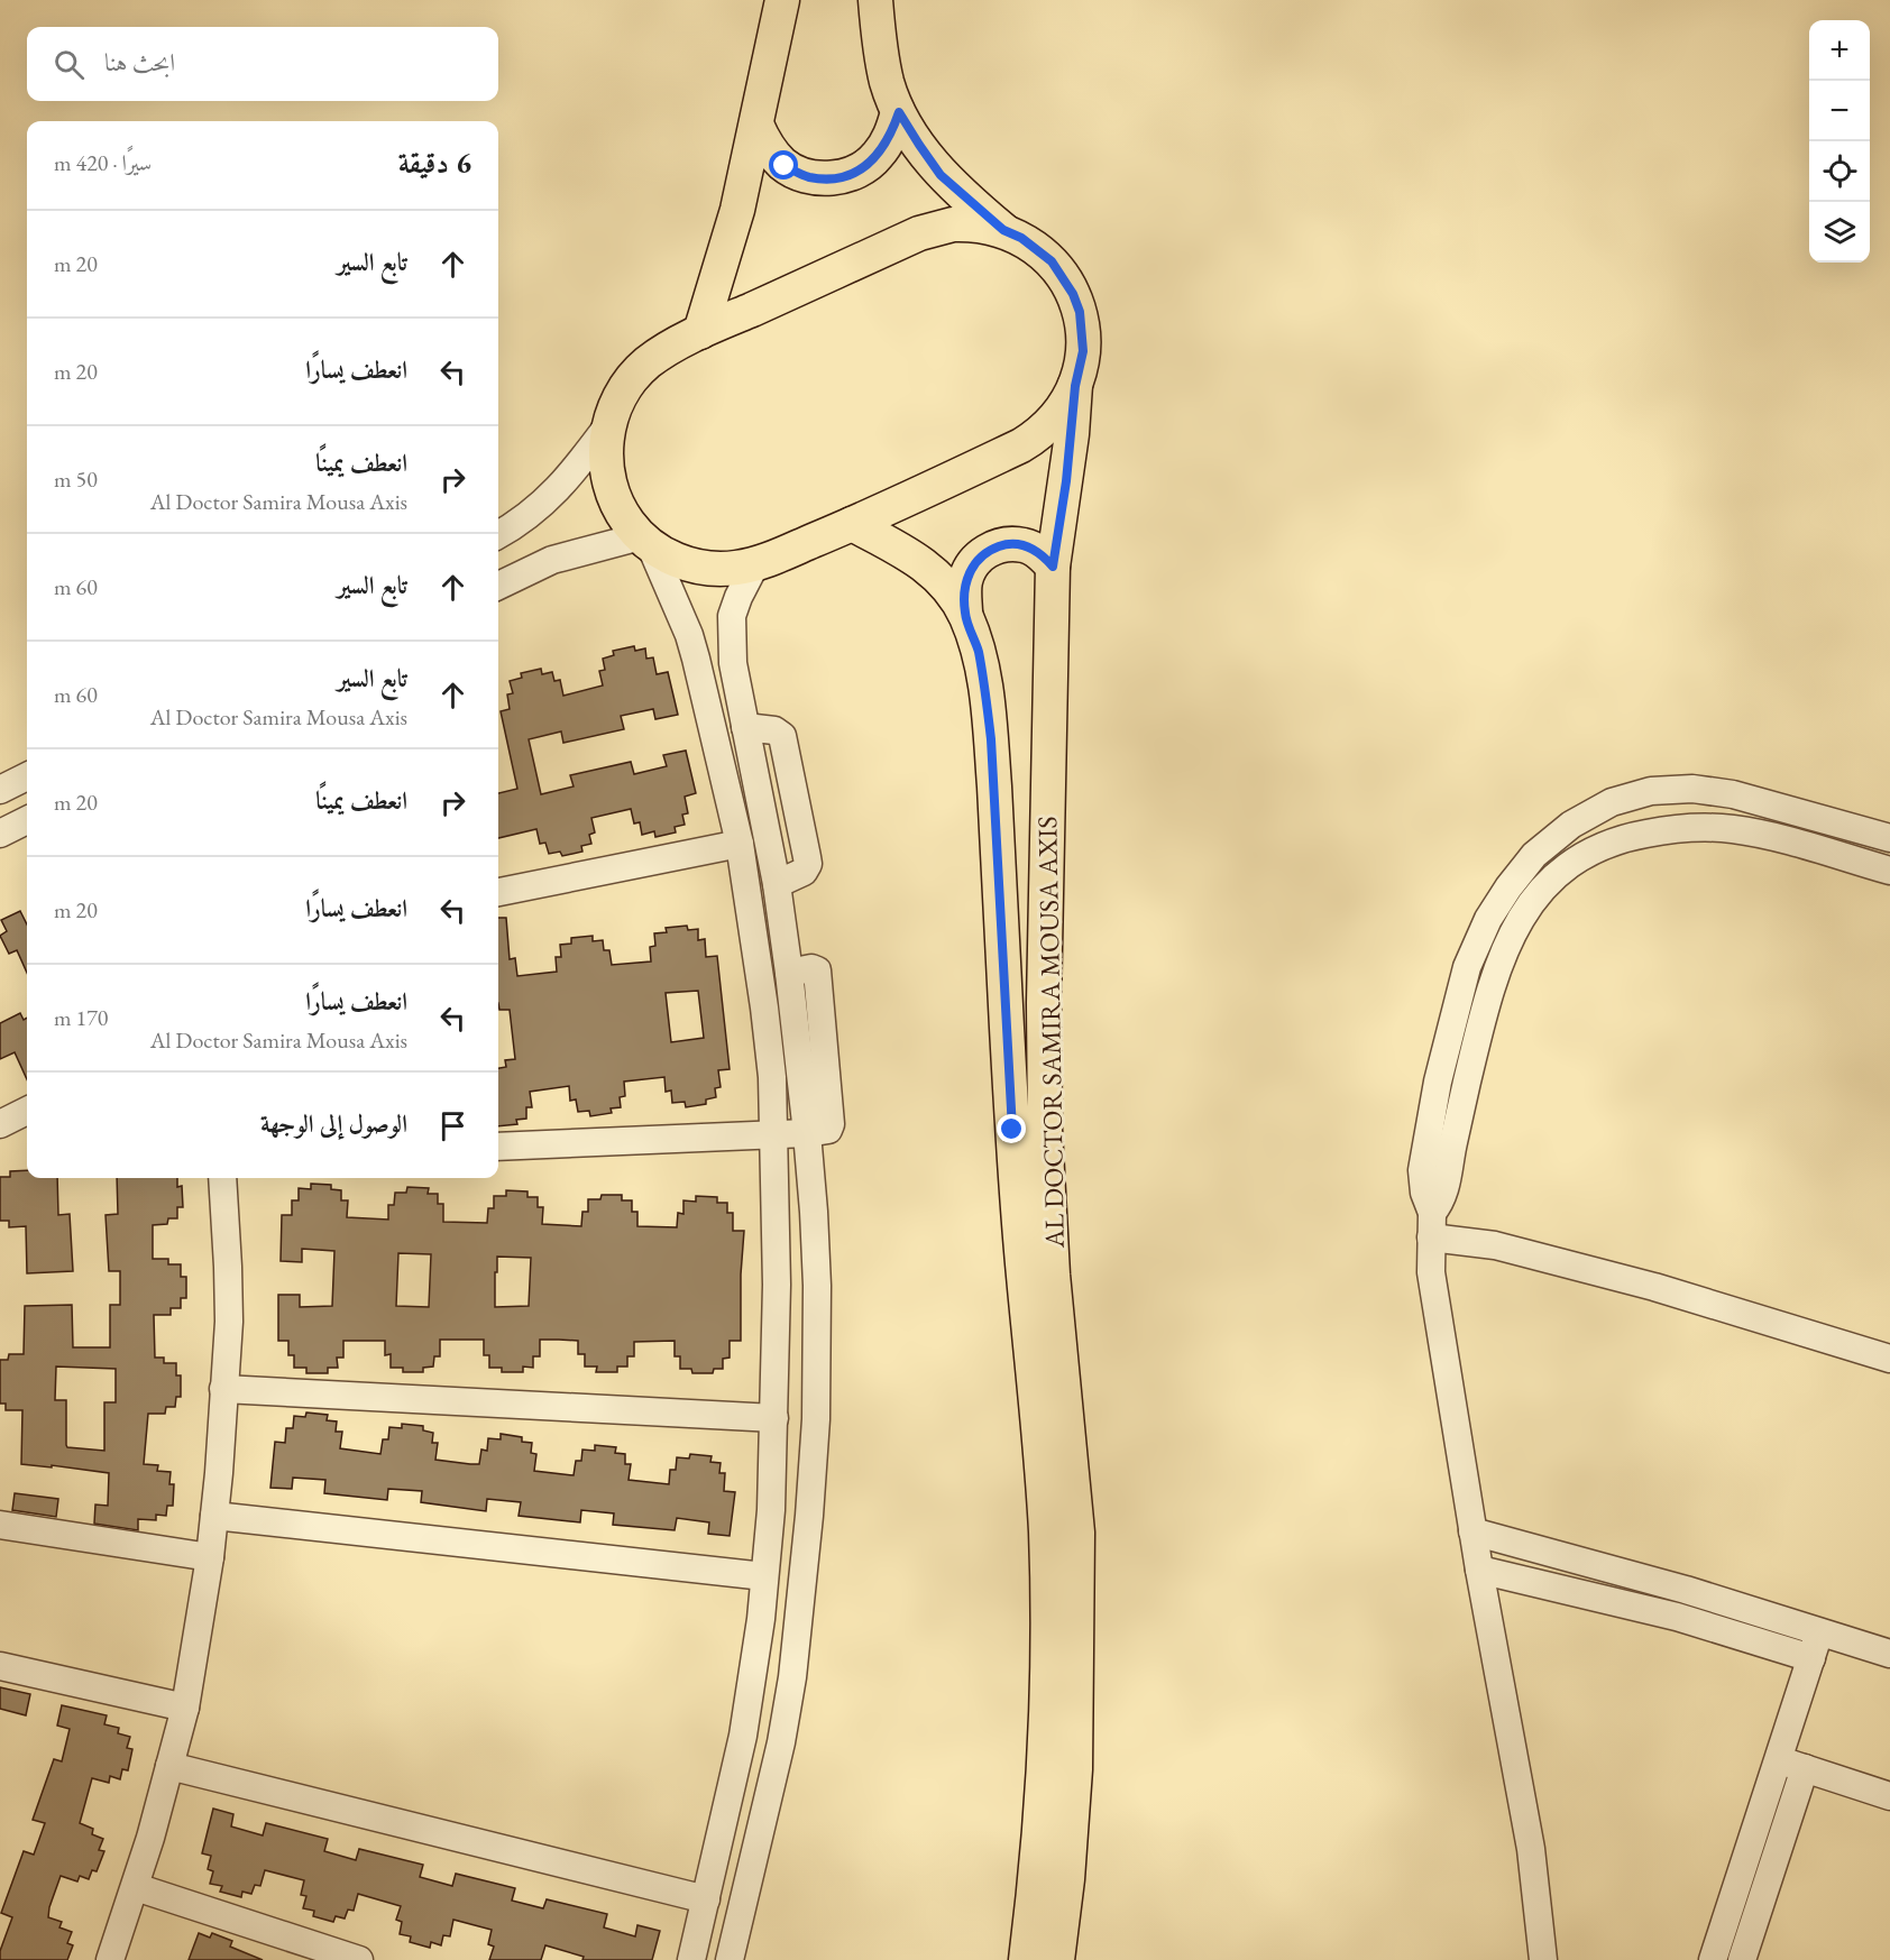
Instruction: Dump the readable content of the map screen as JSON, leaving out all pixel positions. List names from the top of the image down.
{
  "streets": {
    "main road": ["AL DOCTOR SAMIRA MOUSA AXIS"]
  },
  "page": {
    "map_buttons": ["+", "−"],
    "search": "ابحث هنا",
    "heading": ["6 دقيقة", "سيرًا · 420 m"],
    "list": [
      ["تابع السير", "20 m"],
      ["انعطف يسارًا", "20 m"],
      ["انعطف يمينًا", "Al Doctor Samira Mousa Axis", "50 m"],
      ["تابع السير", "60 m"],
      ["تابع السير", "Al Doctor Samira Mousa Axis", "60 m"],
      ["انعطف يمينًا", "20 m"],
      ["انعطف يسارًا", "20 m"],
      ["انعطف يسارًا", "Al Doctor Samira Mousa Axis", "170 m"],
      "الوصول إلى الوجهة"
    ]
  }
}
